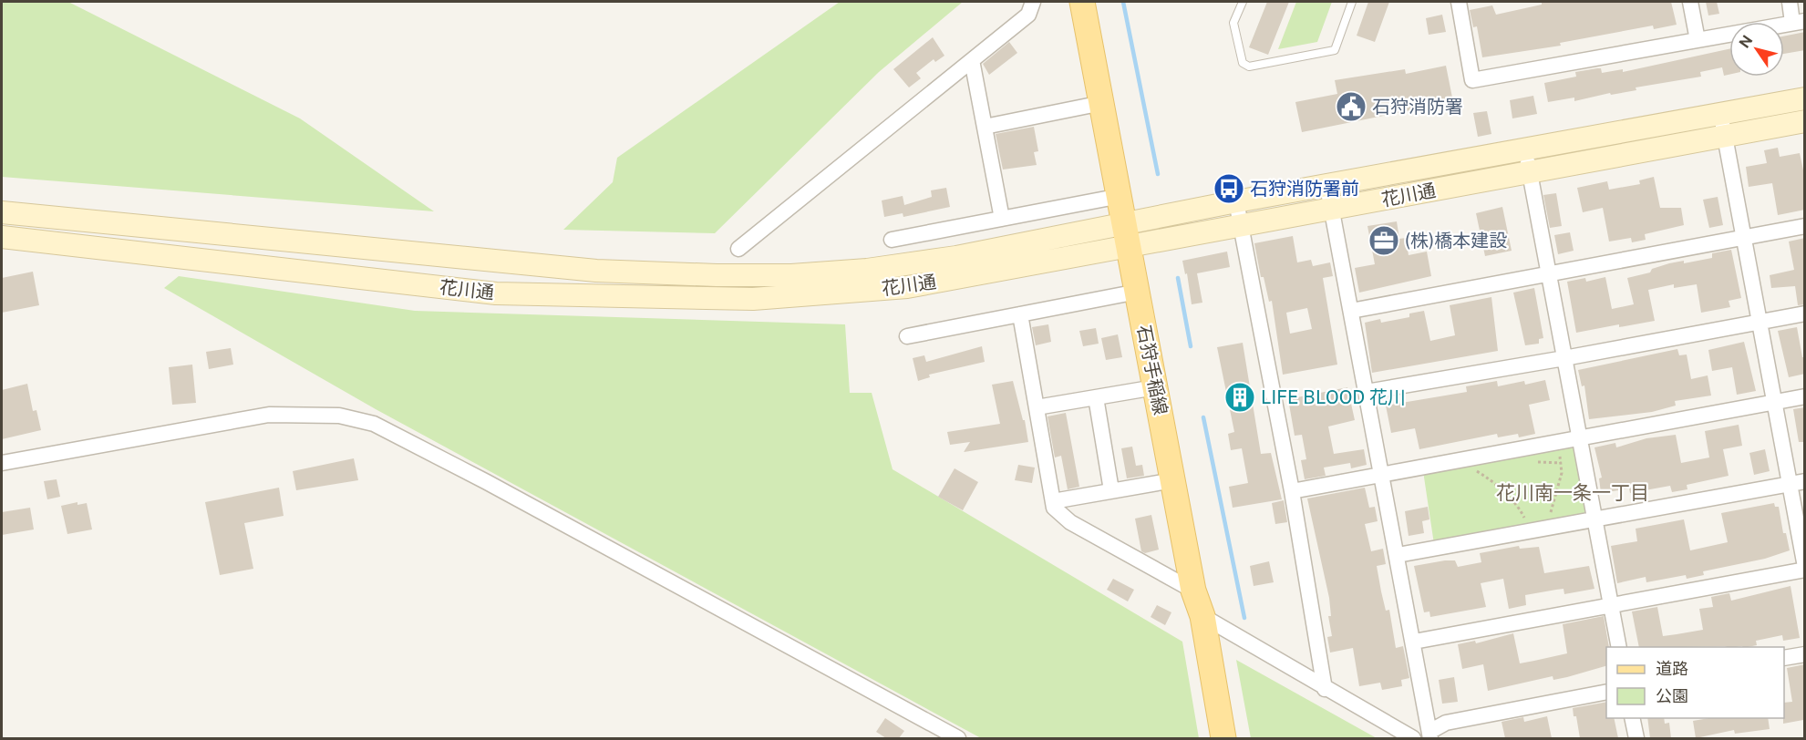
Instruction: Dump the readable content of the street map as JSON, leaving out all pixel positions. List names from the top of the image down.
{
  "streets": {
    "main road": ["石狩手稲線"],
    "street": ["花川通"]
  },
  "crossings": [
    ["花川通", "石狩手稲線"]
  ],
  "districts": ["花川南一条一丁目"],
  "places": {
    "public building": ["石狩消防署"],
    "bus stop": ["石狩消防署前"],
    "office": ["(株)橋本建設"],
    "building": ["LIFE BLOOD 花川"]
  },
  "legend": ["道路", "公園"],
  "north": "top left"
}
